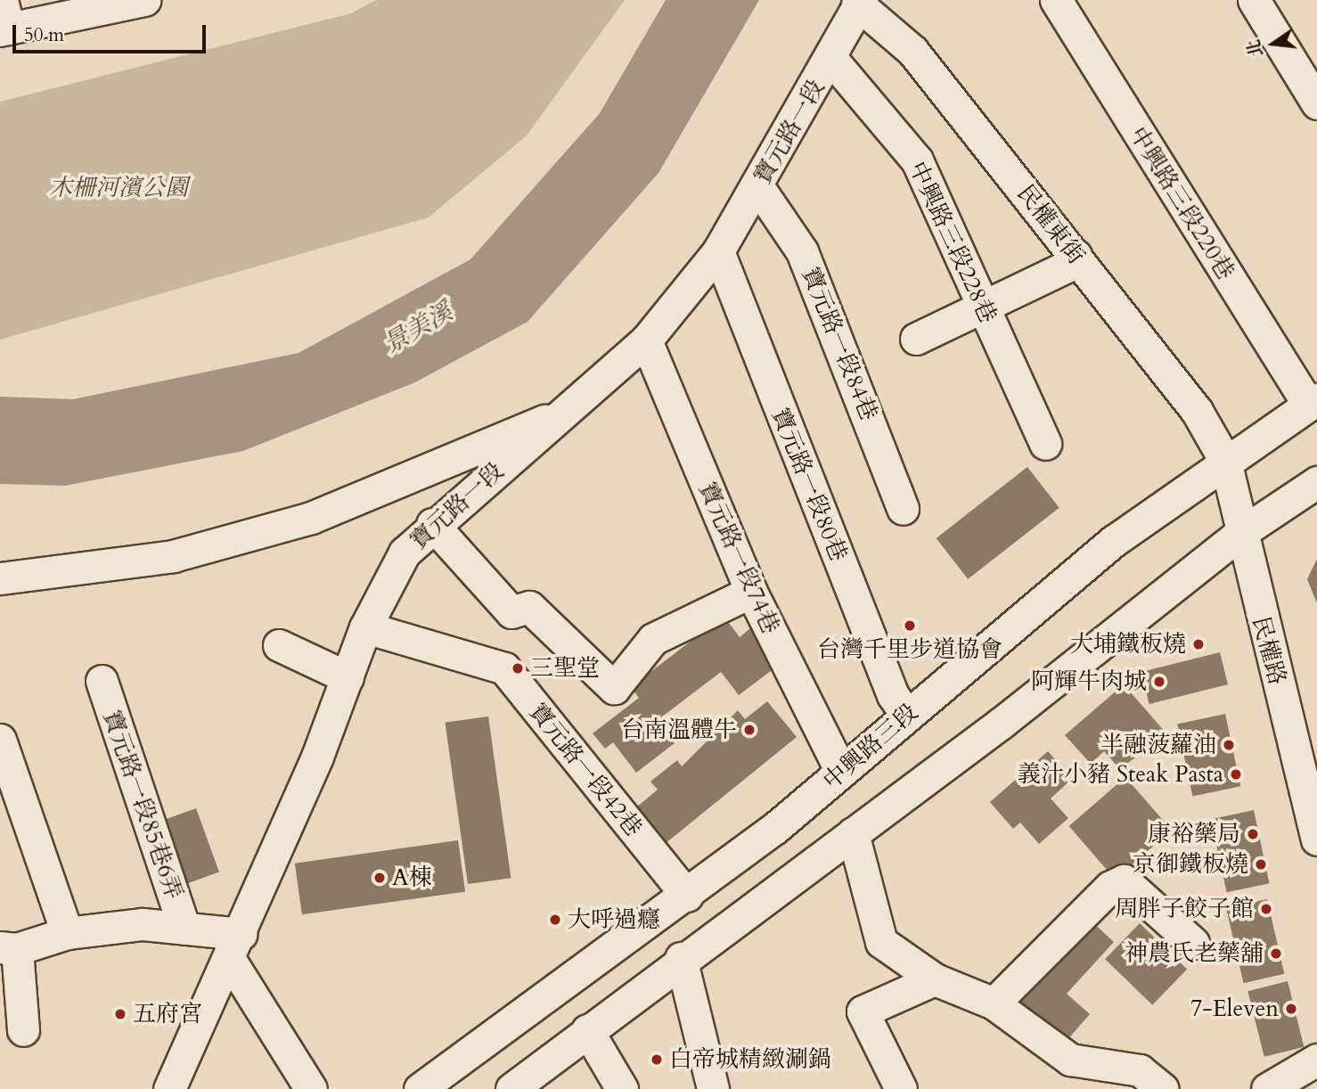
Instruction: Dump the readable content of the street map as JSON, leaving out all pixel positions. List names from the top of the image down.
{
  "streets": {
    "street": [
      "寶元路一段",
      "中興路三段220巷",
      "民權東街",
      "中興路三段228巷",
      "寶元路一段84巷",
      "寶元路一段80巷",
      "寶元路一段74巷",
      "民權路",
      "中興路三段",
      "寶元路一段42巷",
      "寶元路一段85巷6弄"
    ]
  },
  "crossings": [
    ["寶元路一段", "民權東街"],
    ["寶元路一段", "中興路三段228巷"],
    ["寶元路一段", "寶元路一段84巷"],
    ["寶元路一段", "寶元路一段80巷"],
    ["寶元路一段", "寶元路一段74巷"],
    ["寶元路一段", "寶元路一段42巷"],
    ["中興路三段220巷", "中興路三段"],
    ["民權東街", "民權路"],
    ["民權東街", "中興路三段"],
    ["寶元路一段80巷", "中興路三段"],
    ["寶元路一段74巷", "中興路三段"],
    ["民權路", "中興路三段"],
    ["中興路三段", "寶元路一段42巷"]
  ],
  "water": ["景美溪"],
  "parks": ["木柵河濱公園"],
  "places": [
    "台灣千里步道協會",
    "大埔鐵板燒",
    "三聖堂",
    "阿輝牛肉城",
    "台南溫體牛",
    "半融菠蘿油",
    "義汁小豬 Steak Pasta",
    "康裕藥局",
    "京御鐵板燒",
    "A棟",
    "周胖子餃子館",
    "大呼過癮",
    "神農氏老藥舖",
    "7-Eleven",
    "五府宮",
    "白帝城精緻涮鍋"
  ],
  "scale_bar": "50 m",
  "north": "left"
}
